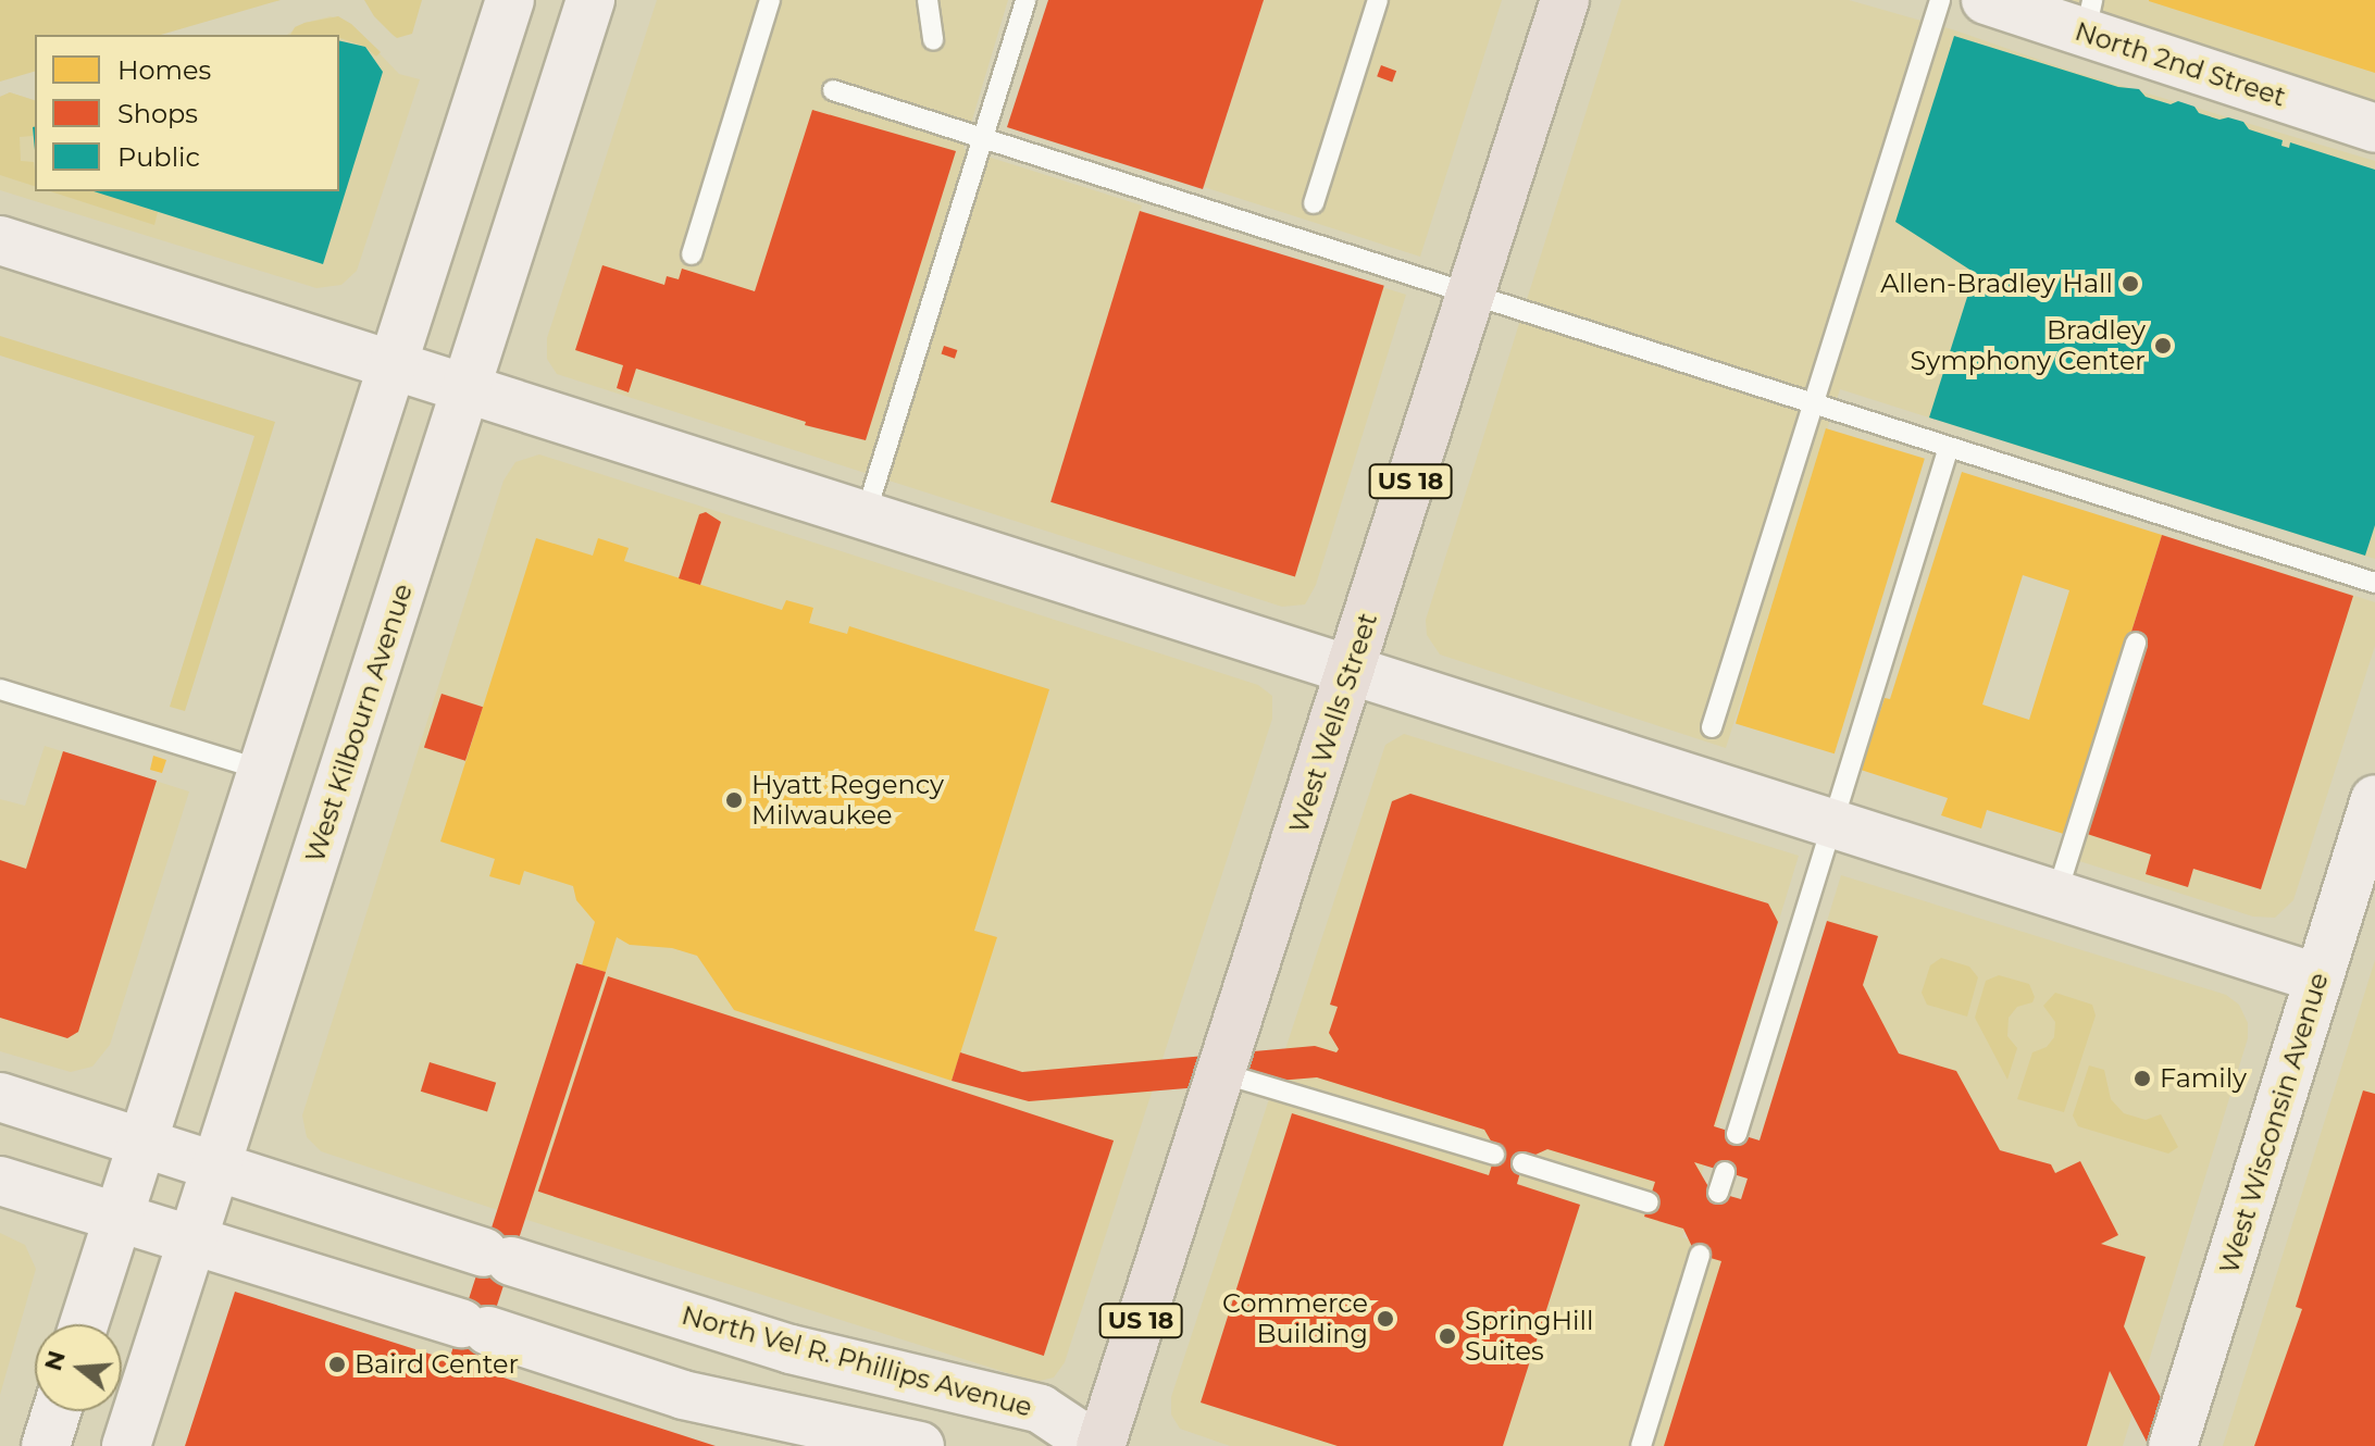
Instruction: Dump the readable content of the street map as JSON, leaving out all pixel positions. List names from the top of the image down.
{
  "streets": {
    "main road": ["US 18", "West Wells Street"],
    "street": [
      "North 2nd Street",
      "West Kilbourn Avenue",
      "West Wisconsin Avenue",
      "North Vel R. Phillips Avenue"
    ]
  },
  "crossings": [
    ["West Kilbourn Avenue", "North Vel R. Phillips Avenue"],
    ["West Wells Street", "North Vel R. Phillips Avenue"]
  ],
  "places": [
    "Allen-Bradley Hall",
    "Bradley Symphony Center",
    "Hyatt Regency Milwaukee",
    "Family",
    "Commerce Building",
    "SpringHill Suites",
    "Baird Center"
  ],
  "legend": ["Homes", "Shops", "Public"],
  "north": "left"
}
